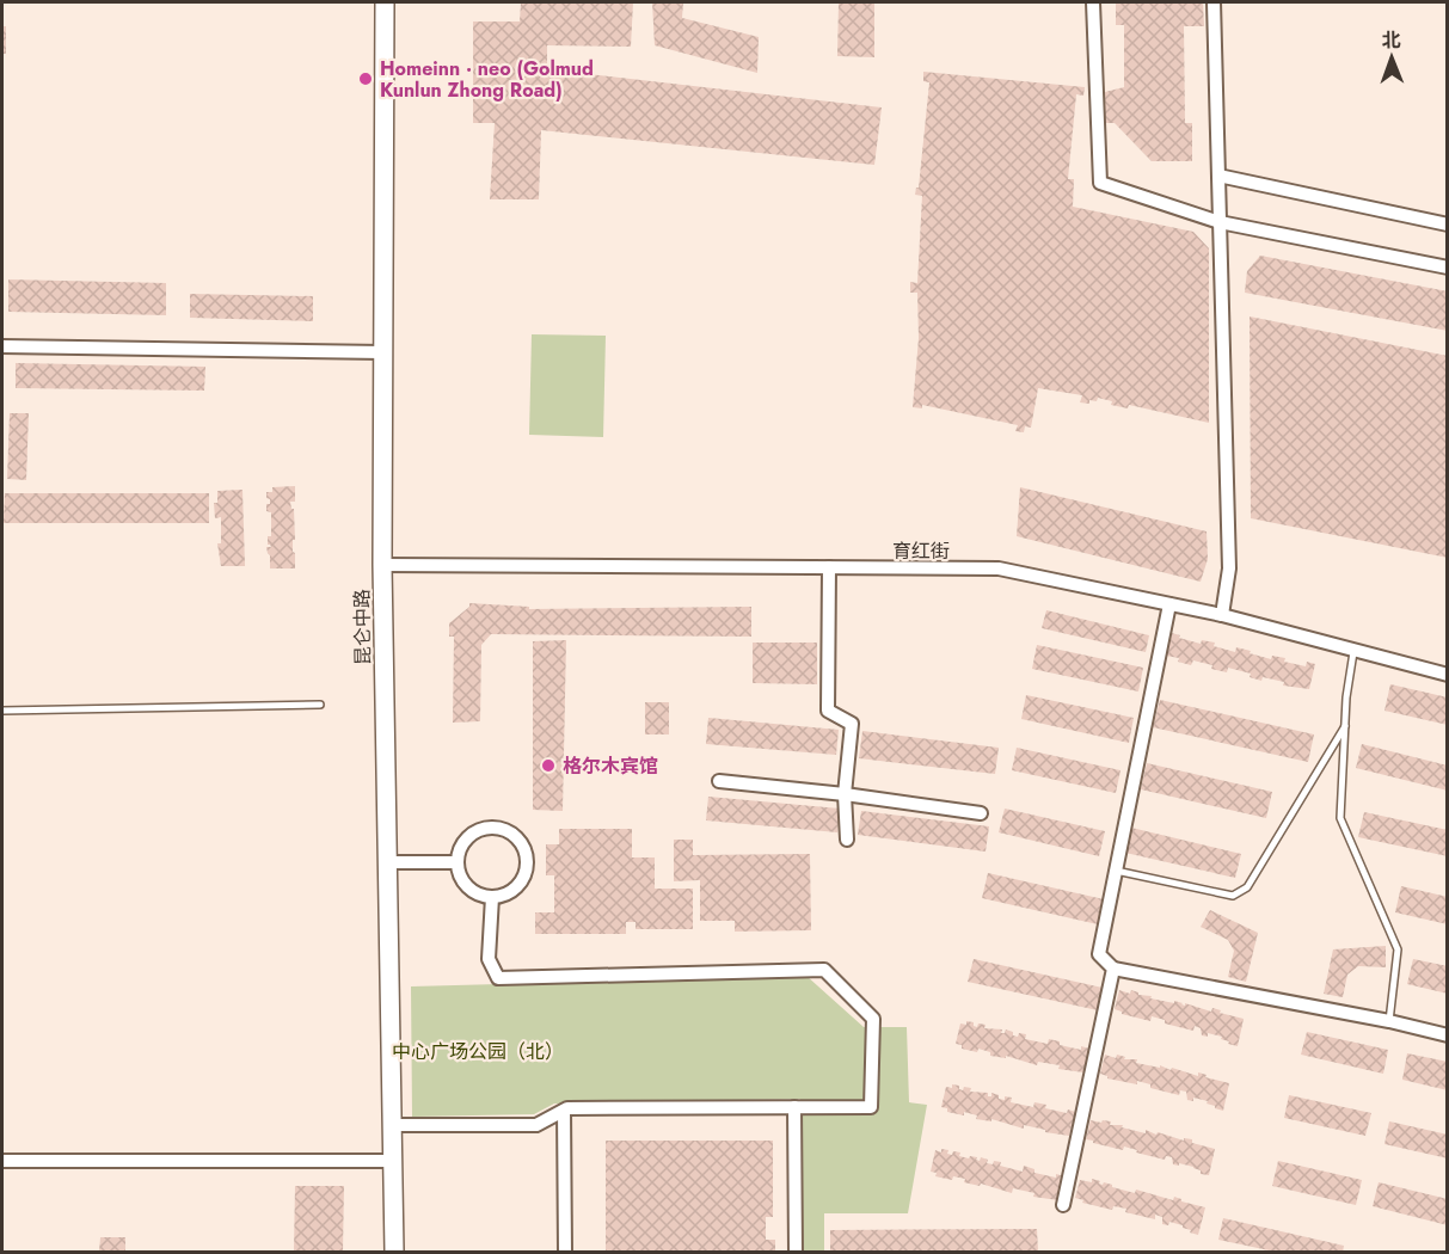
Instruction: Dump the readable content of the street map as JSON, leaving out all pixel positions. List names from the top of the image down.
{
  "streets": {
    "main road": ["昆仑中路"],
    "street": ["育红街"]
  },
  "crossings": [
    ["育红街", "昆仑中路"]
  ],
  "parks": ["中心广场公园（北）"],
  "places": ["Homeinn · neo (Golmud Kunlun Zhong Road)", "格尔木宾馆"],
  "north": "top"
}
